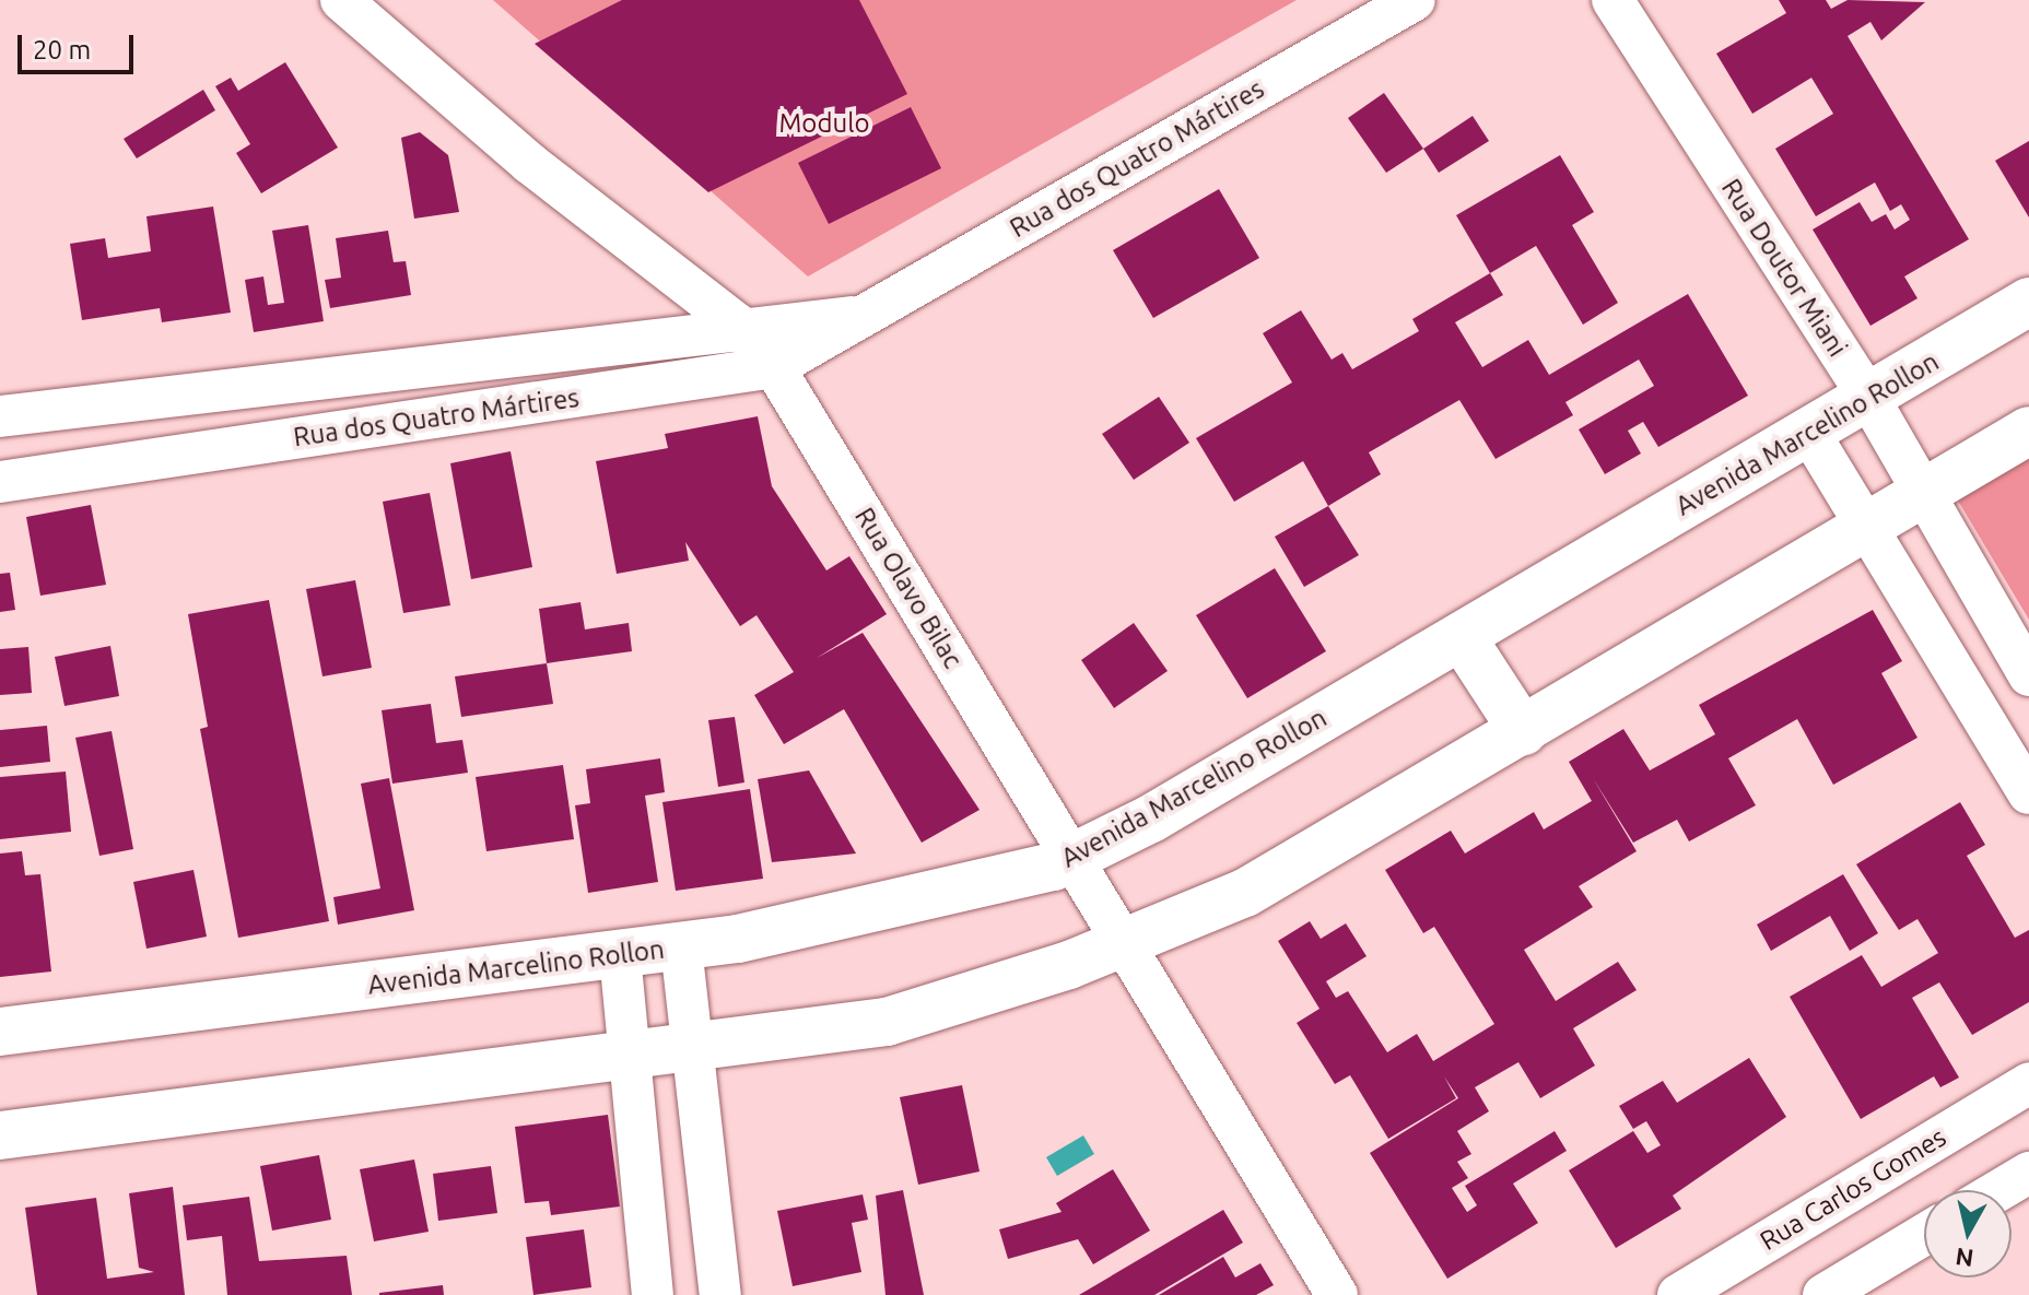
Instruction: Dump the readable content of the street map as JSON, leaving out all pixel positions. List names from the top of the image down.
{
  "streets": {
    "main road": ["Avenida Marcelino Rollon"],
    "street": [
      "Rua dos Quatro Mártires",
      "Rua Doutor Miani",
      "Rua Olavo Bilac",
      "Rua Carlos Gomes"
    ]
  },
  "crossings": [
    ["Rua dos Quatro Mártires", "Rua Olavo Bilac"],
    ["Rua Doutor Miani", "Avenida Marcelino Rollon"],
    ["Avenida Marcelino Rollon", "Rua Olavo Bilac"]
  ],
  "parks": ["Modulo"],
  "scale_bar": "20 m",
  "north": "bottom"
}
